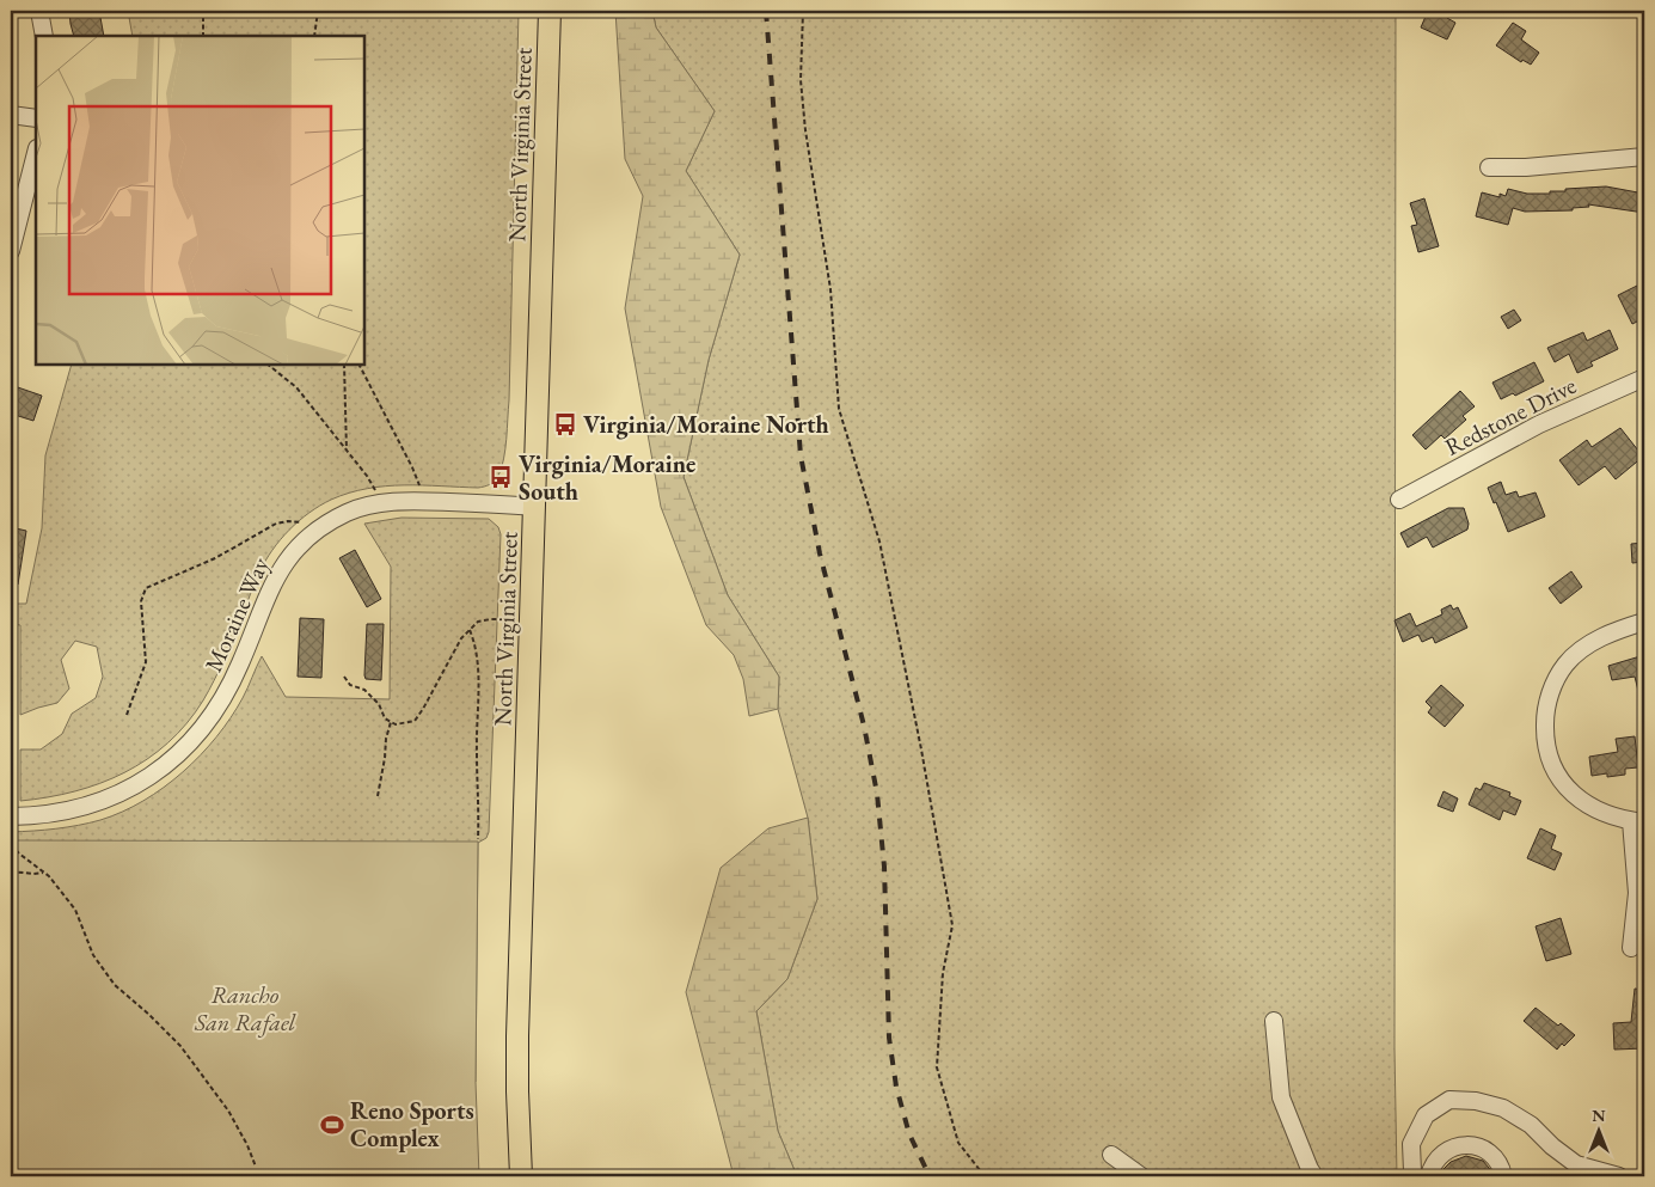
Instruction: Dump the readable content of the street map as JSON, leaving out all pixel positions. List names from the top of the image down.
{
  "streets": {
    "main road": ["North Virginia Street"],
    "street": ["Redstone Drive", "Moraine Way"]
  },
  "crossings": [
    ["North Virginia Street", "Moraine Way"]
  ],
  "parks": ["Rancho San Rafael"],
  "places": {
    "bus stop": ["Virginia/Moraine North", "Virginia/Moraine South"],
    "sports": ["Reno Sports Complex"]
  },
  "north": "top"
}
